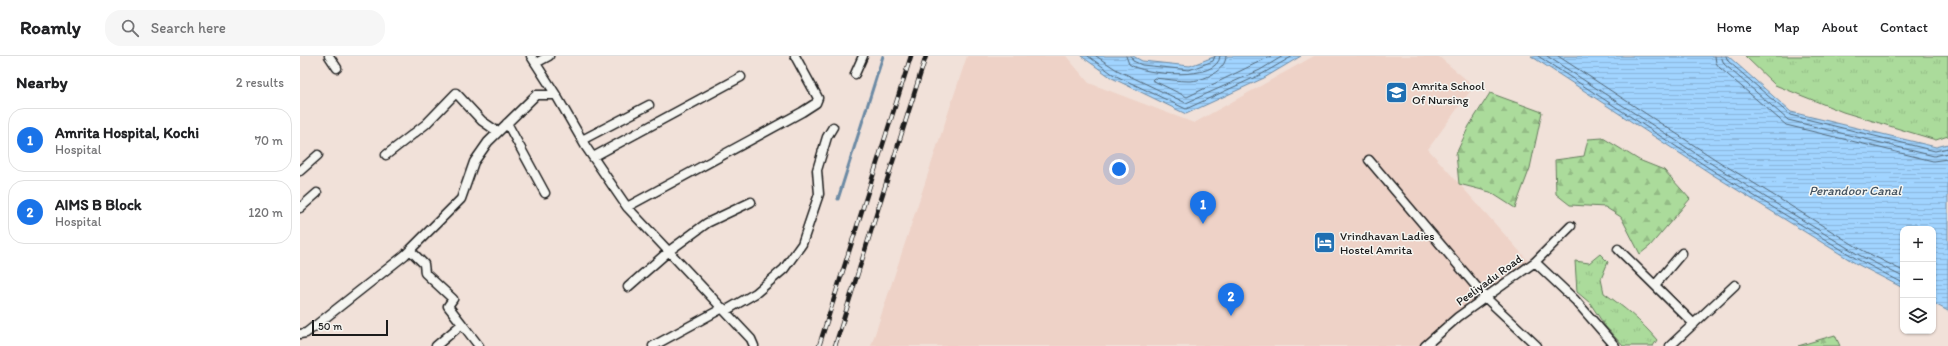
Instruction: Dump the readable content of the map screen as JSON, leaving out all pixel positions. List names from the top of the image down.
{
  "streets": {
    "street": ["Peeliyadu Road"]
  },
  "water": ["Perandoor Canal"],
  "places": {
    "school or university": ["Amrita School Of Nursing"],
    "hotel": ["Vrindhavan Ladies Hostel Amrita"]
  },
  "scale_bar": "50 m",
  "page": {
    "header": "Roamly",
    "search": "Search here",
    "nav": [
      "Home",
      "Map",
      "About",
      "Contact"
    ],
    "heading": ["Nearby", "2 results"],
    "list": [
      {
        "mark": "1",
        "name": "Amrita Hospital, Kochi",
        "note": "Hospital",
        "value": "70 m"
      },
      {
        "mark": "2",
        "name": "AIMS B Block",
        "note": "Hospital",
        "value": "120 m"
      }
    ],
    "pins": ["1", "2"],
    "map_buttons": ["+", "−"],
    "scale": "50 m"
  }
}
